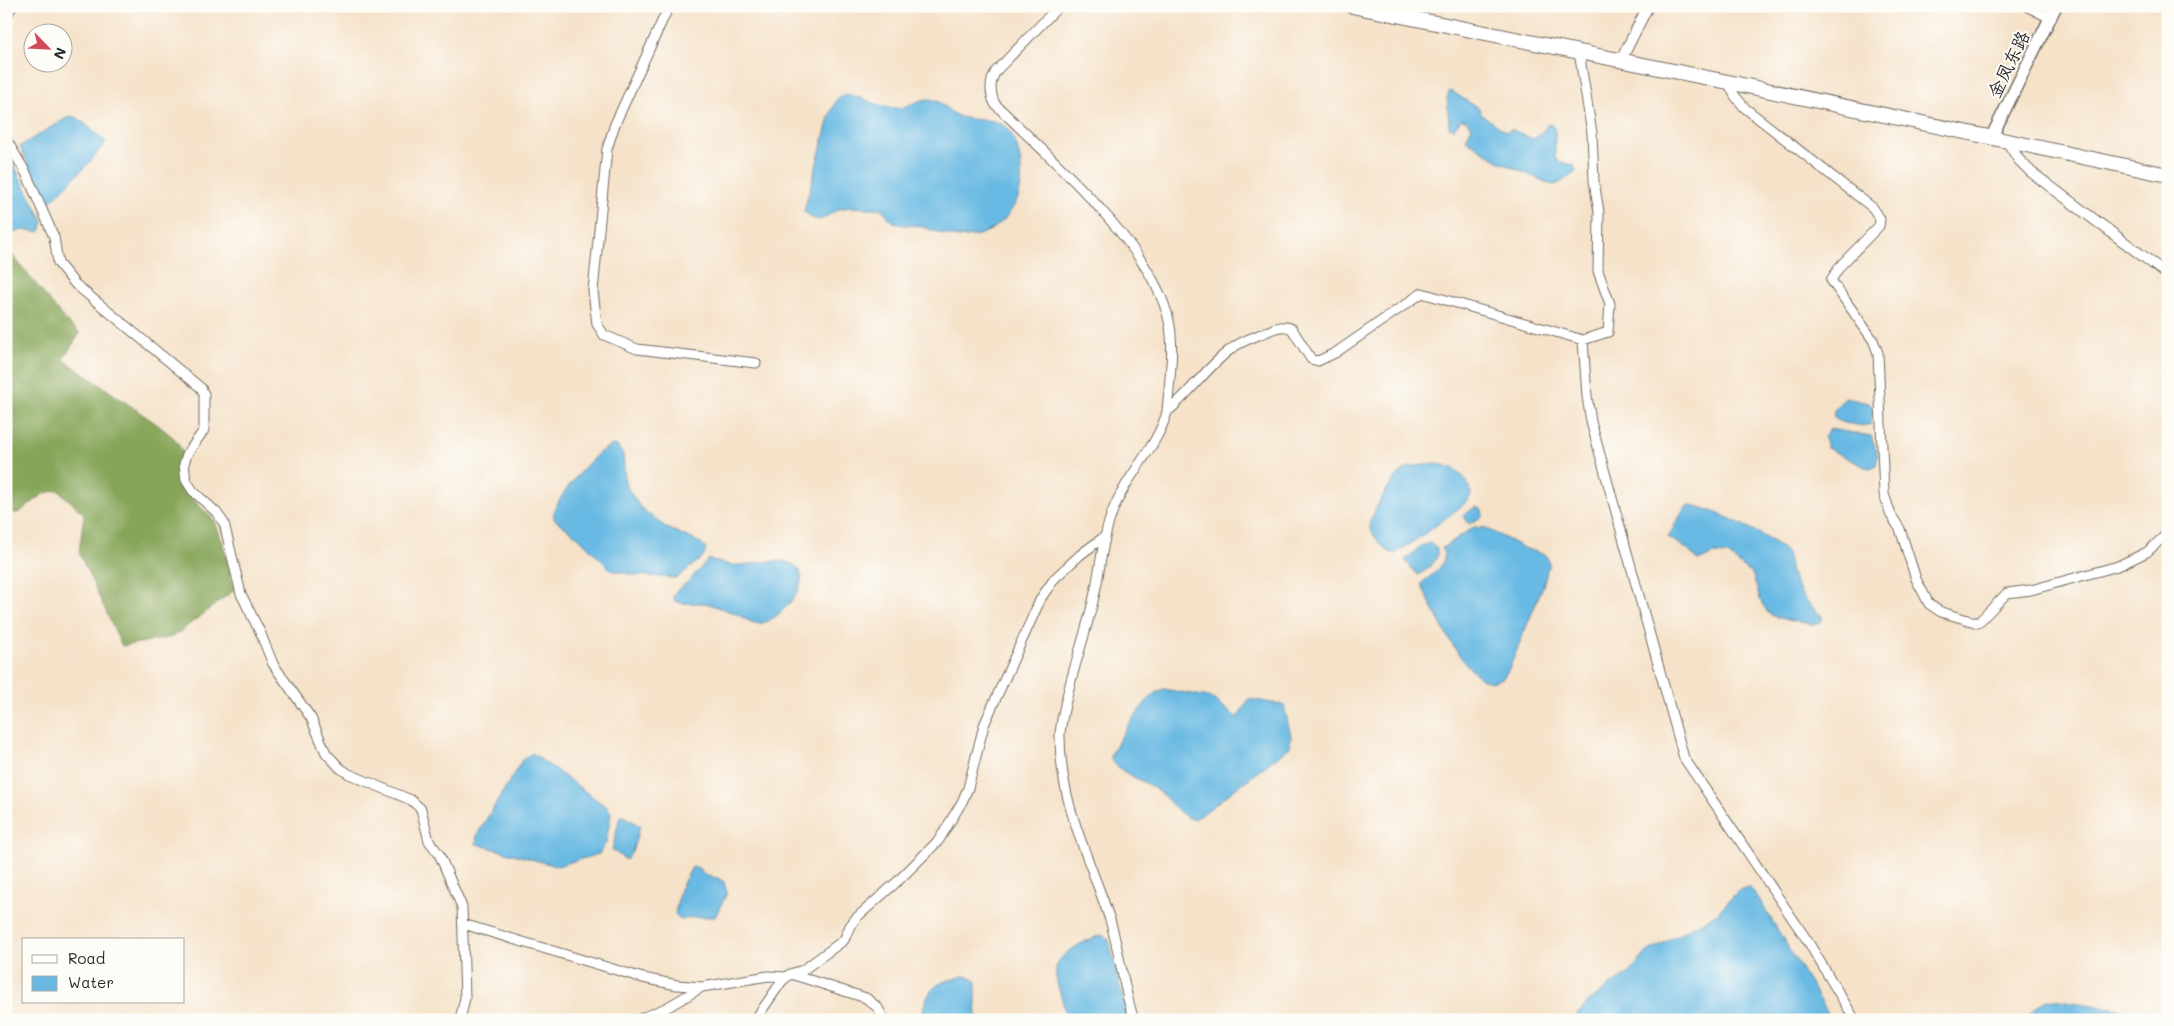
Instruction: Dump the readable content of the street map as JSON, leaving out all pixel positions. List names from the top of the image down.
{
  "streets": {
    "main road": ["金凤东路"]
  },
  "legend": ["Road", "Water"],
  "north": "bottom right"
}
